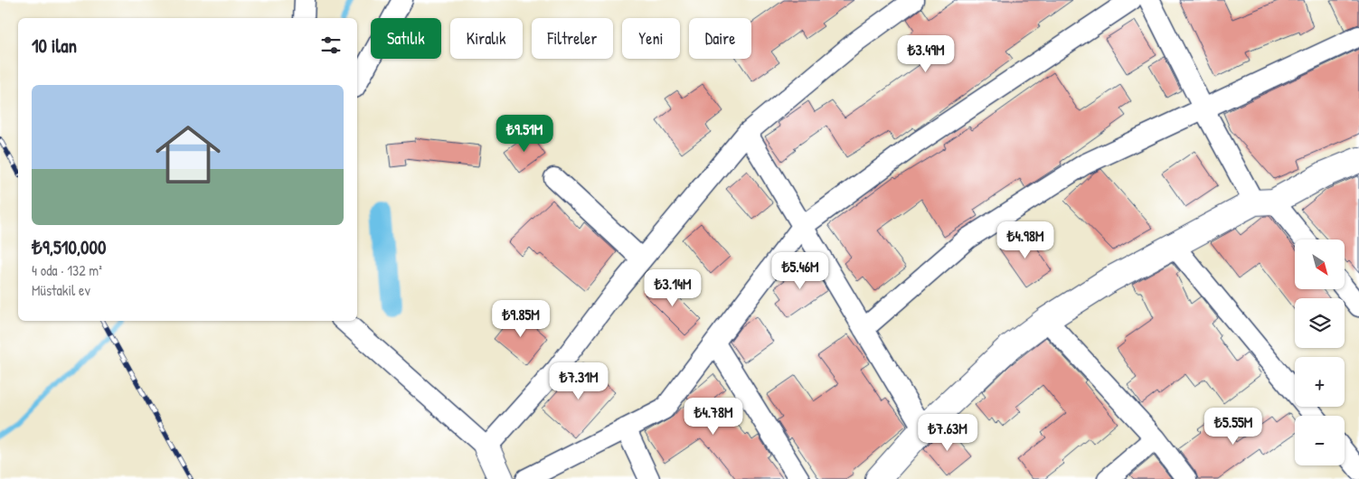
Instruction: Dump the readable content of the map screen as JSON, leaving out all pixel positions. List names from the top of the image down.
{
  "north": "bottom right",
  "page": {
    "chip": [
      "Satılık",
      "Kiralık",
      "Filtreler",
      "Yeni",
      "Daire"
    ],
    "heading": "10 ilan",
    "price": [
      "₺3.49M",
      "₺9.51M",
      "₺4.98M",
      "₺5.46M",
      "₺3.14M",
      "₺9.85M",
      "₺7.31M",
      "₺4.78M",
      "₺5.55M",
      "₺7.63M"
    ],
    "list": [
      {
        "name": "₺9,510,000",
        "note": "4 oda · 132 m² · Müstakil ev"
      }
    ],
    "map_buttons": ["+", "−"]
  }
}
